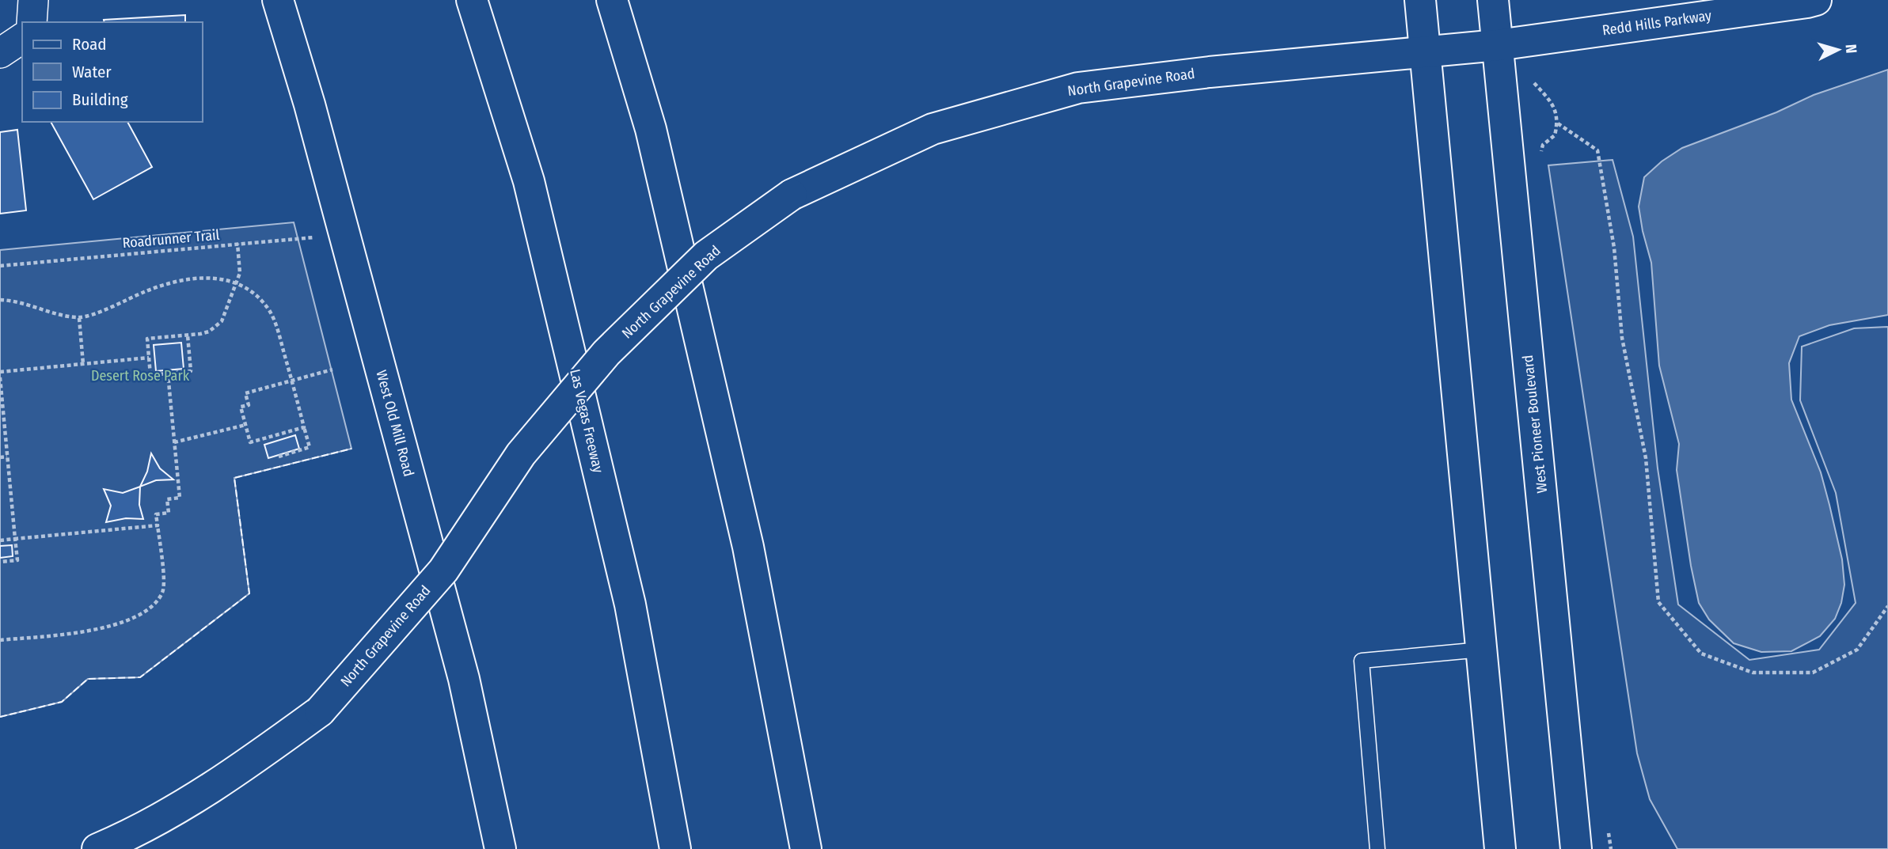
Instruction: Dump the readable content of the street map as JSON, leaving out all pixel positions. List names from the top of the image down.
{
  "streets": {
    "main road": [
      "Redd Hills Parkway",
      "North Grapevine Road",
      "Las Vegas Freeway",
      "West Old Mill Road",
      "West Pioneer Boulevard"
    ],
    "path": ["Roadrunner Trail"]
  },
  "crossings": [
    ["Redd Hills Parkway", "North Grapevine Road"],
    ["Redd Hills Parkway", "West Pioneer Boulevard"],
    ["Roadrunner Trail", "West Old Mill Road"]
  ],
  "parks": ["Desert Rose Park"],
  "legend": ["Road", "Water", "Building"],
  "north": "right"
}
